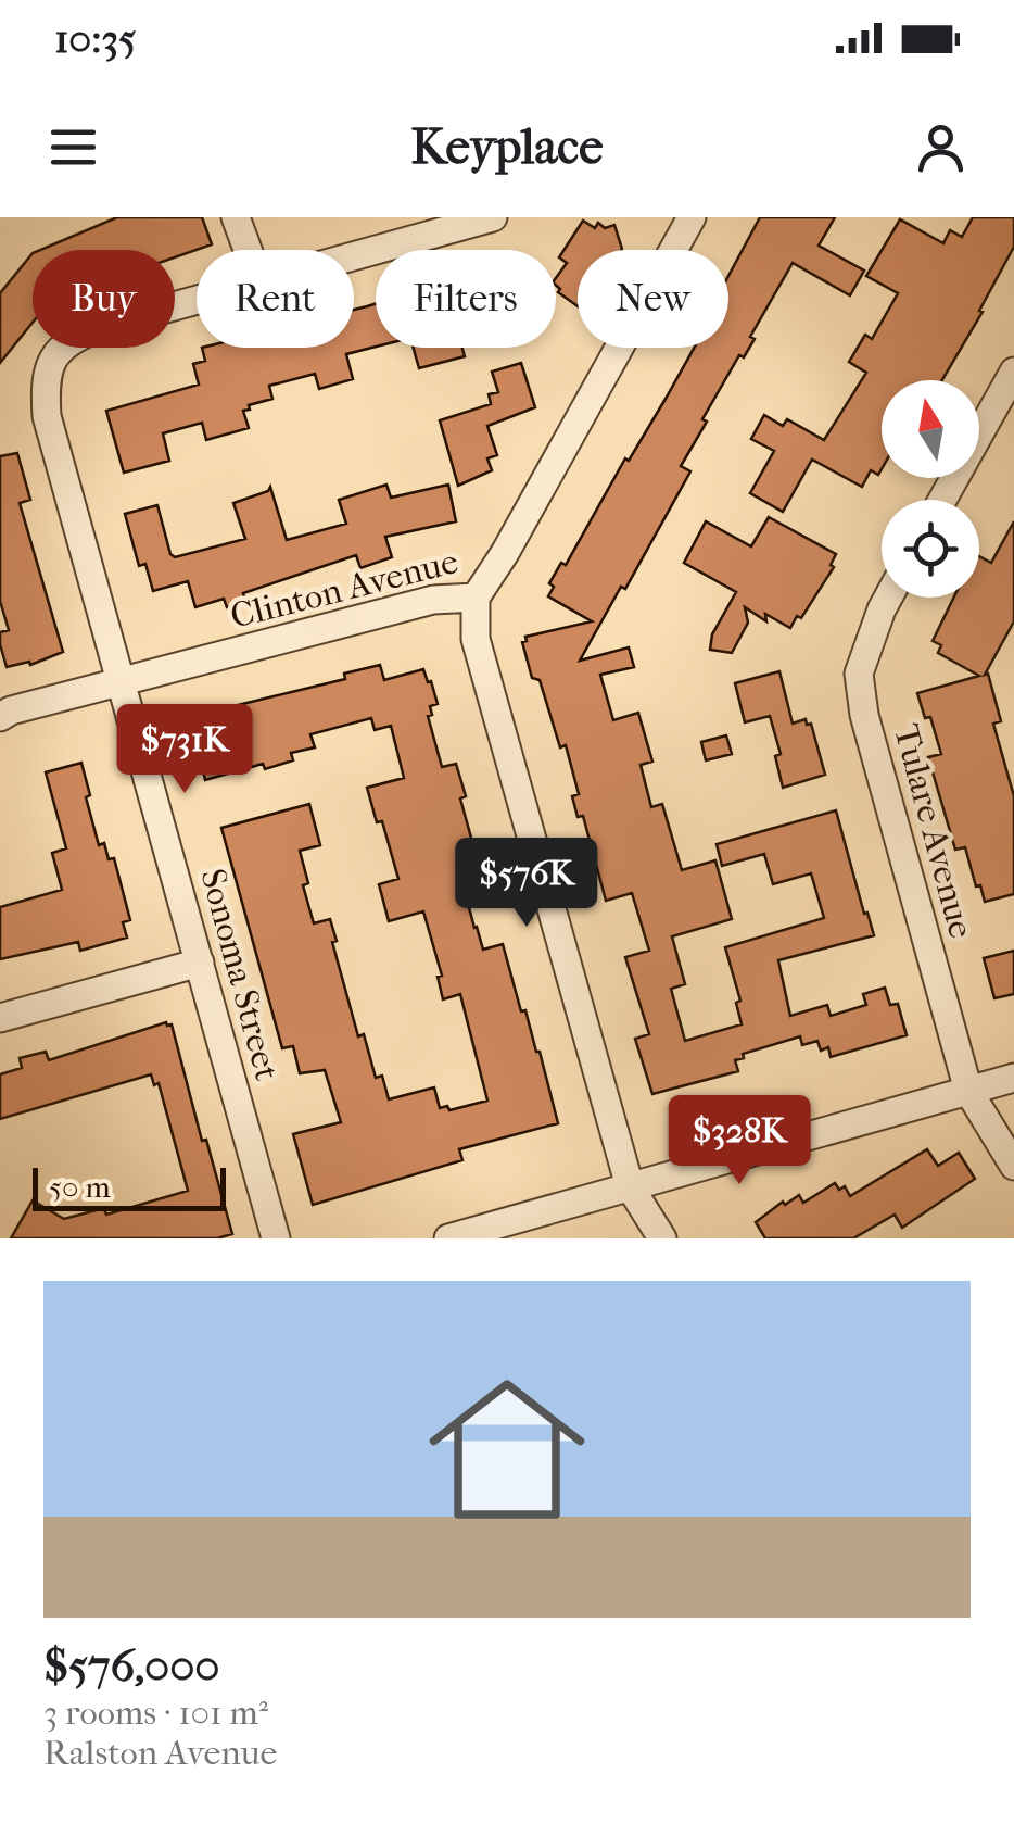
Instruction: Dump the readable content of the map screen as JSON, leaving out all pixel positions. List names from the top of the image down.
{
  "streets": {
    "street": ["Clinton Avenue", "Tulare Avenue", "Sonoma Street"]
  },
  "crossings": [
    ["Clinton Avenue", "Sonoma Street"]
  ],
  "scale_bar": "50 m",
  "north": "top",
  "page": {
    "status": "10:35",
    "header": "Keyplace",
    "chip": [
      "Buy",
      "Rent",
      "Filters",
      "New"
    ],
    "price": ["$731K", "$576K", "$328K"],
    "scale": "50 m",
    "list": [
      {
        "name": "$576,000",
        "note": "3 rooms · 101 m² · Ralston Avenue"
      }
    ]
  }
}
